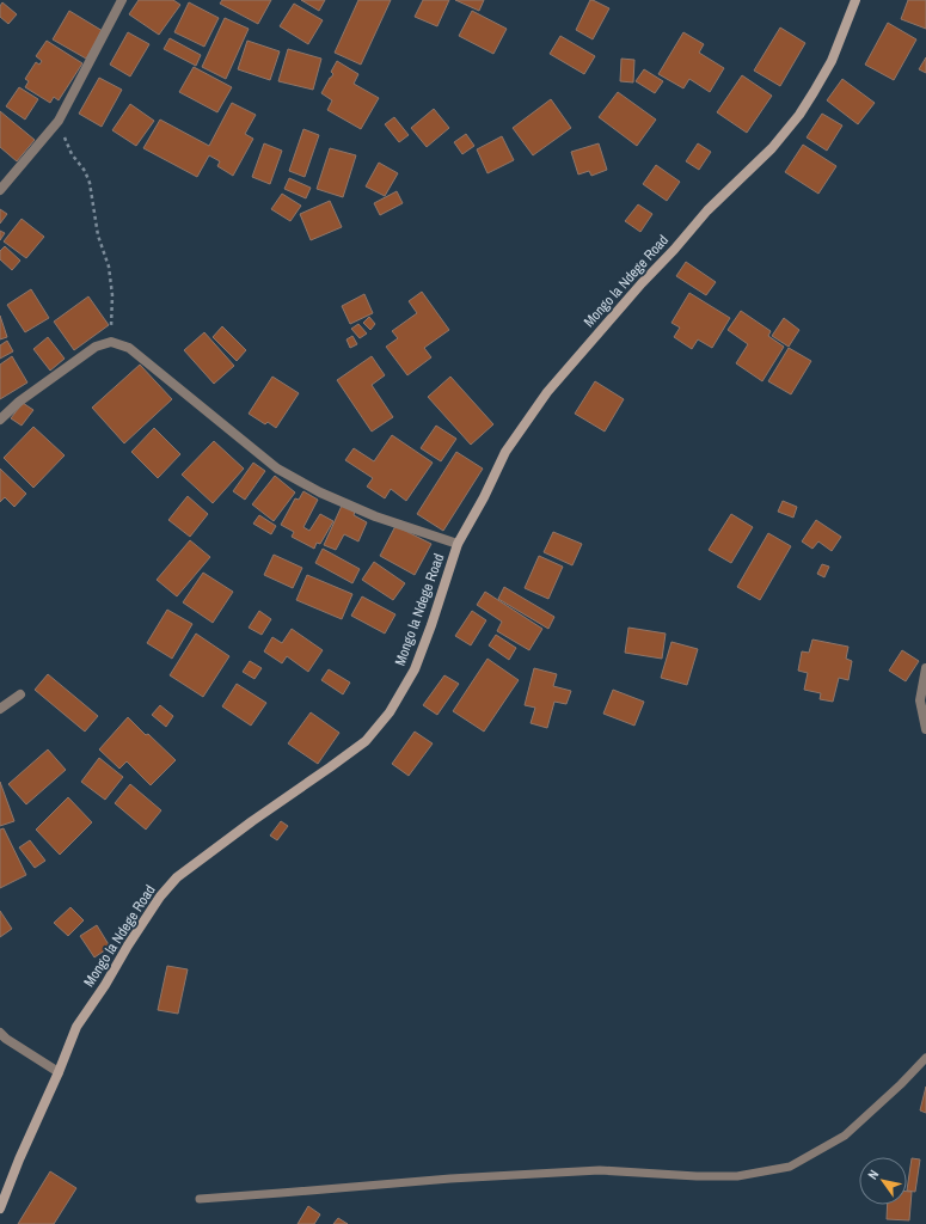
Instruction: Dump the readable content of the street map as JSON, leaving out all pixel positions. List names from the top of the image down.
{
  "streets": {
    "street": ["Mongo la Ndege Road"]
  },
  "north": "top left"
}
